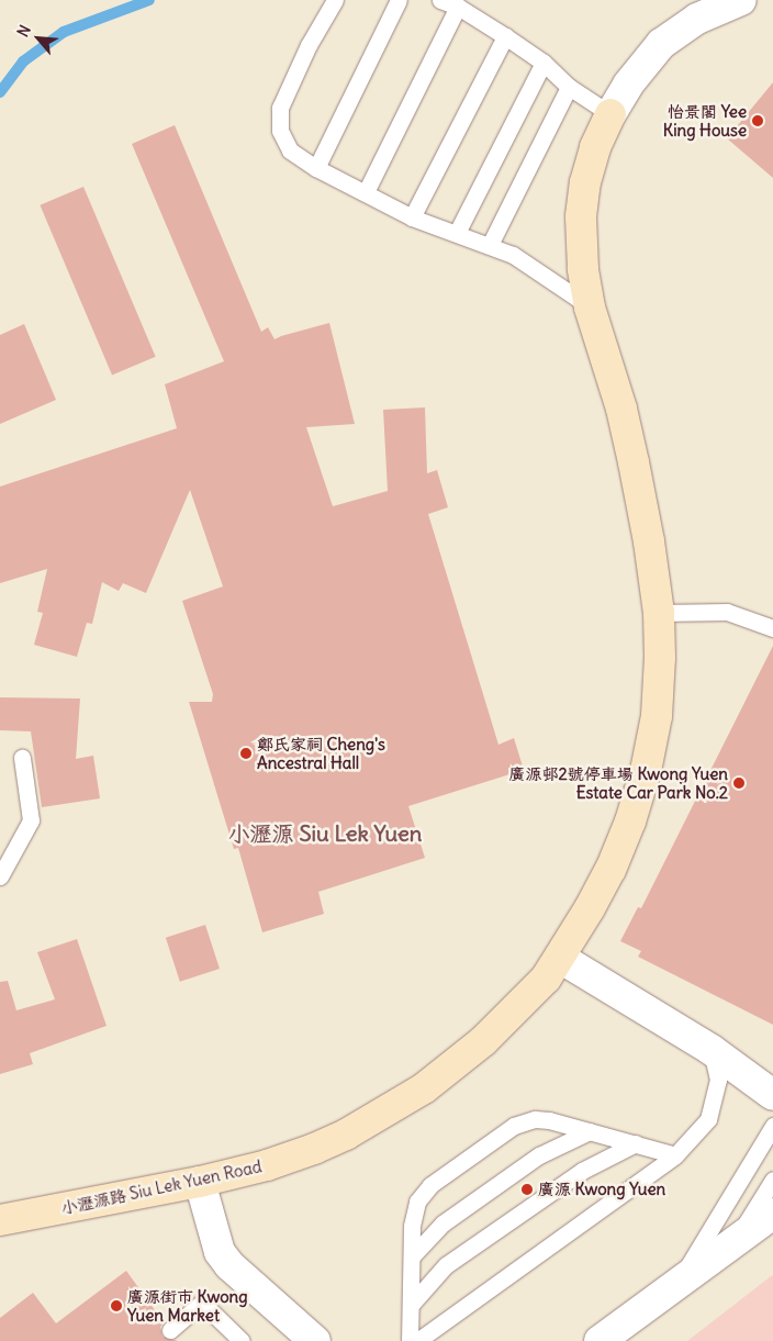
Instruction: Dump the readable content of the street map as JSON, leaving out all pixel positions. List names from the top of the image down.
{
  "streets": {
    "street": ["小瀝源路 Siu Lek Yuen Road"]
  },
  "districts": ["小瀝源 Siu Lek Yuen"],
  "places": [
    "怡景閣 Yee King House",
    "鄭氏家祠 Cheng's Ancestral Hall",
    "廣源邨2號停車場 Kwong Yuen Estate Car Park No.2",
    "廣源 Kwong Yuen",
    "廣源街市 Kwong Yuen Market"
  ],
  "north": "top left"
}
